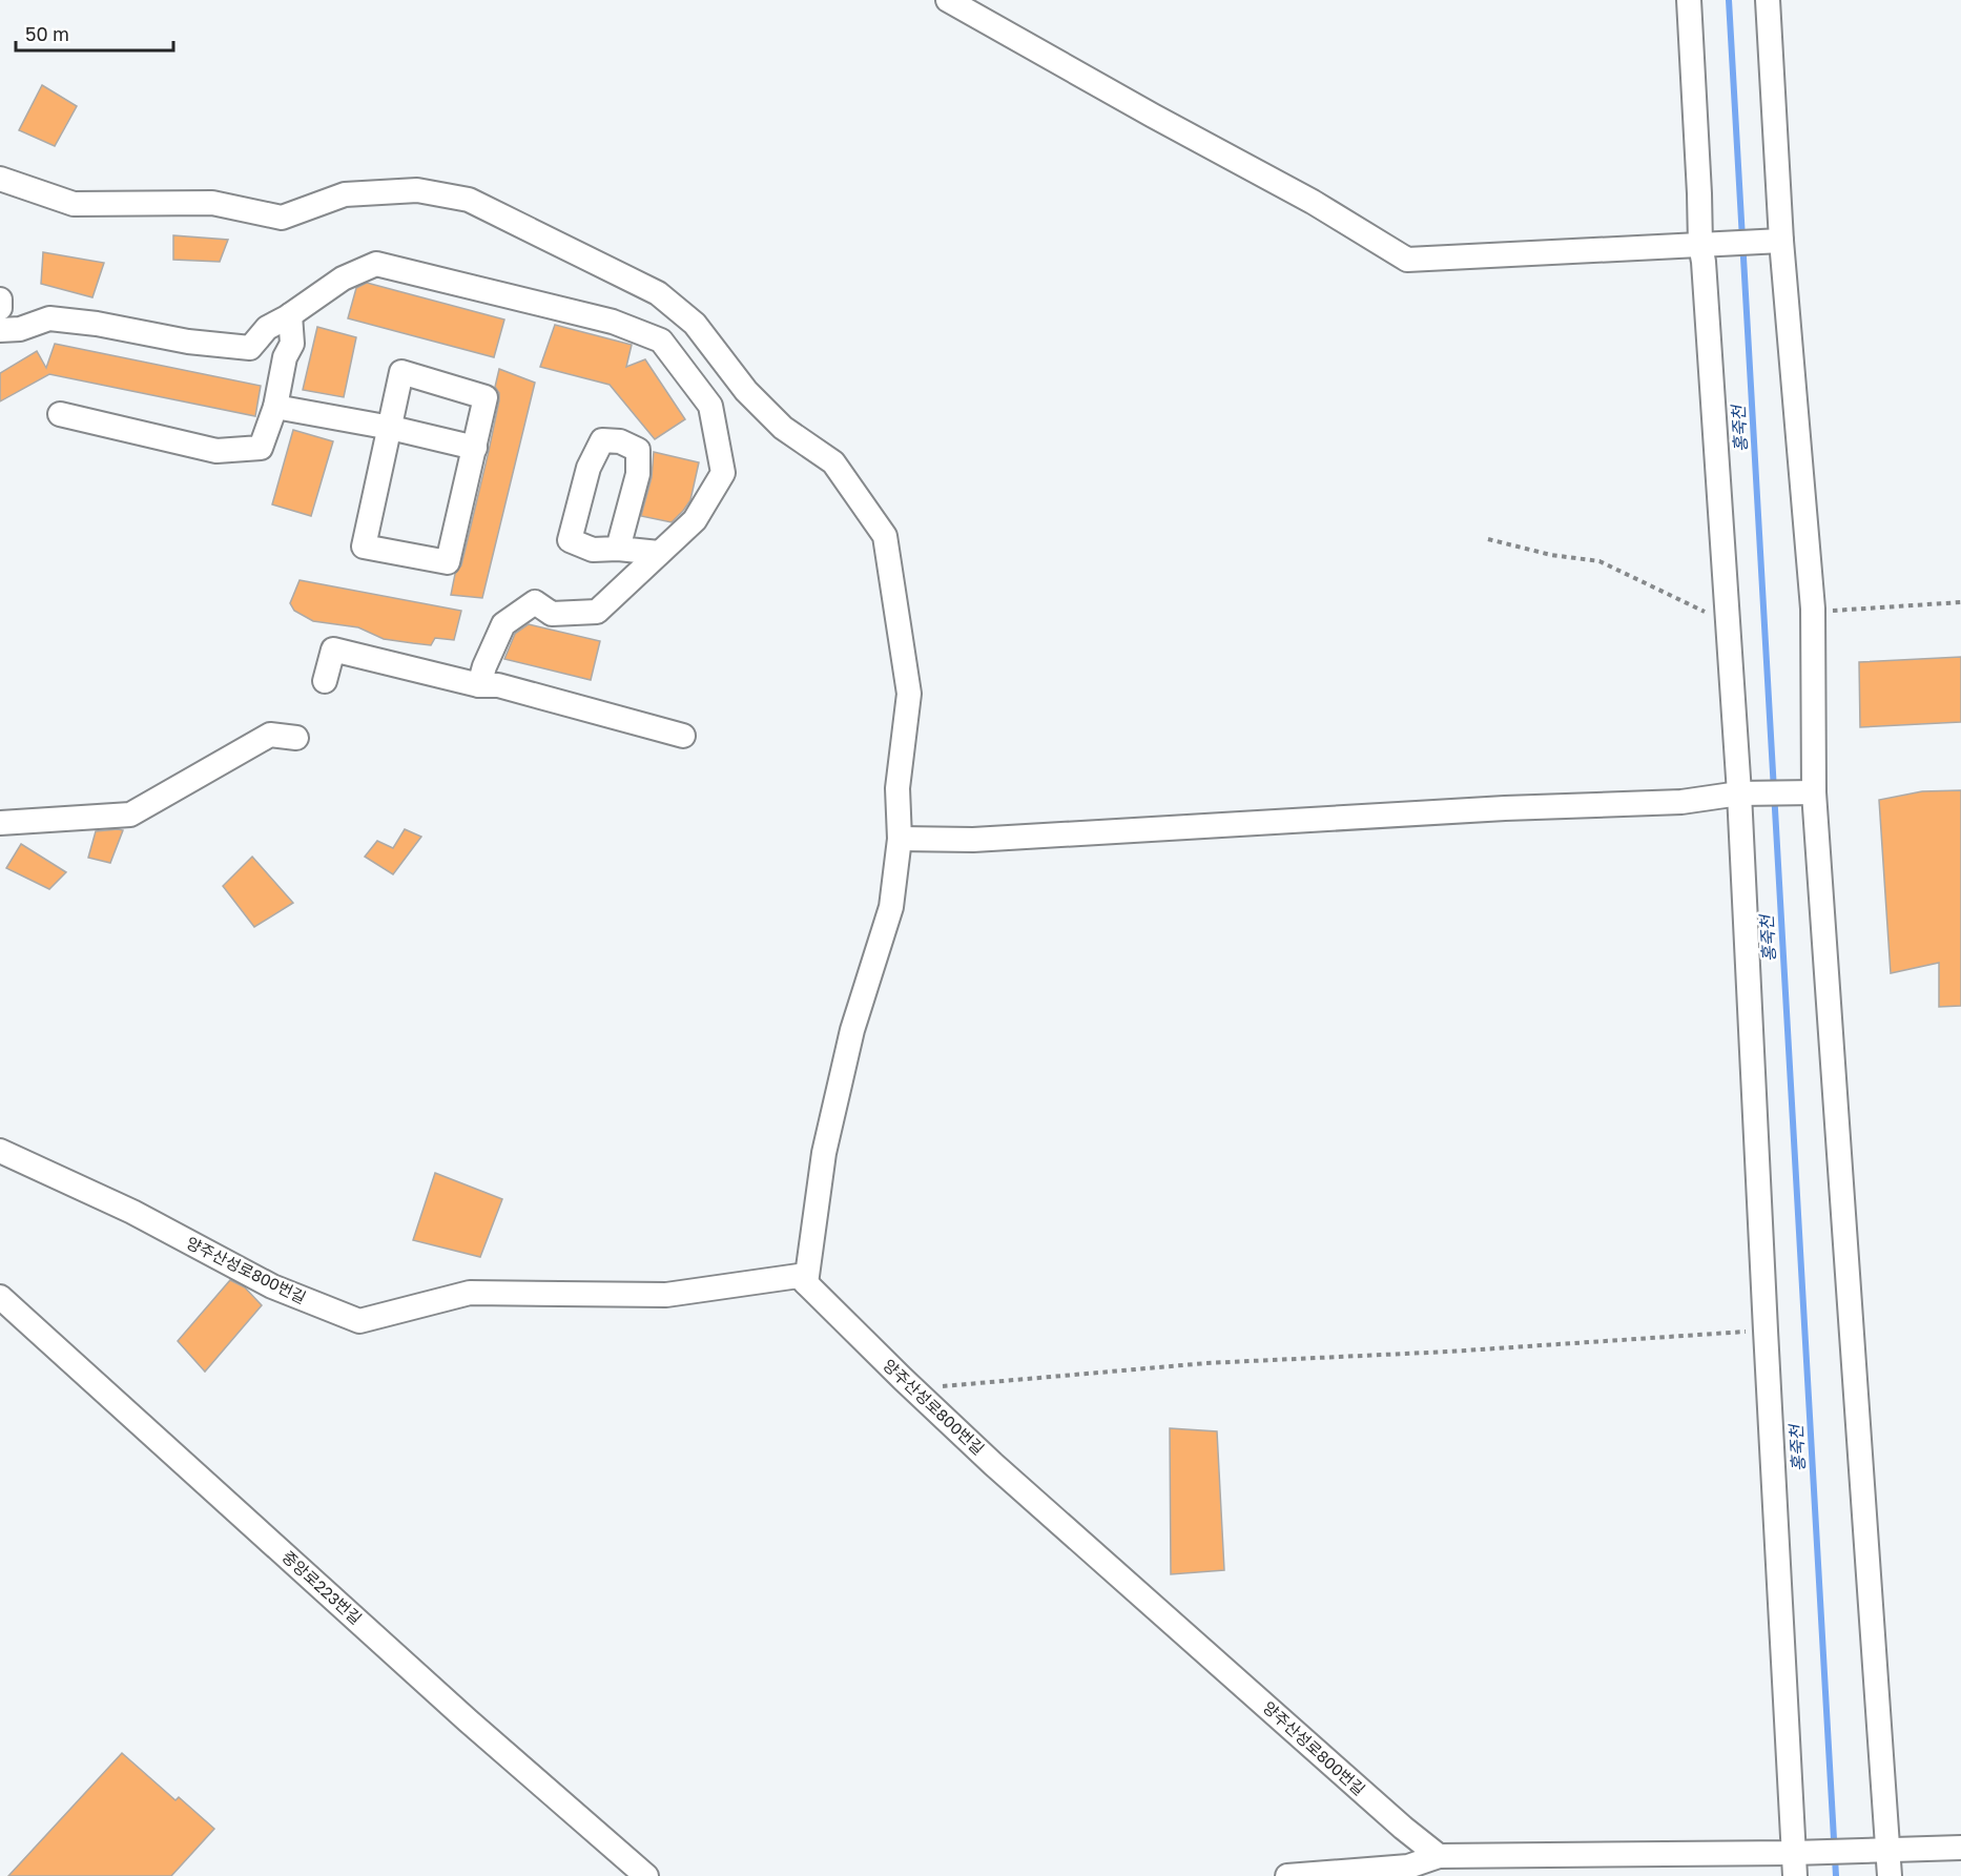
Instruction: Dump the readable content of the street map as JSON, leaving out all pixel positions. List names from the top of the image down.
{
  "streets": {
    "street": ["양주산성로800번길", "중앙로223번길"]
  },
  "water": ["홍죽천"],
  "scale_bar": "50 m"
}
